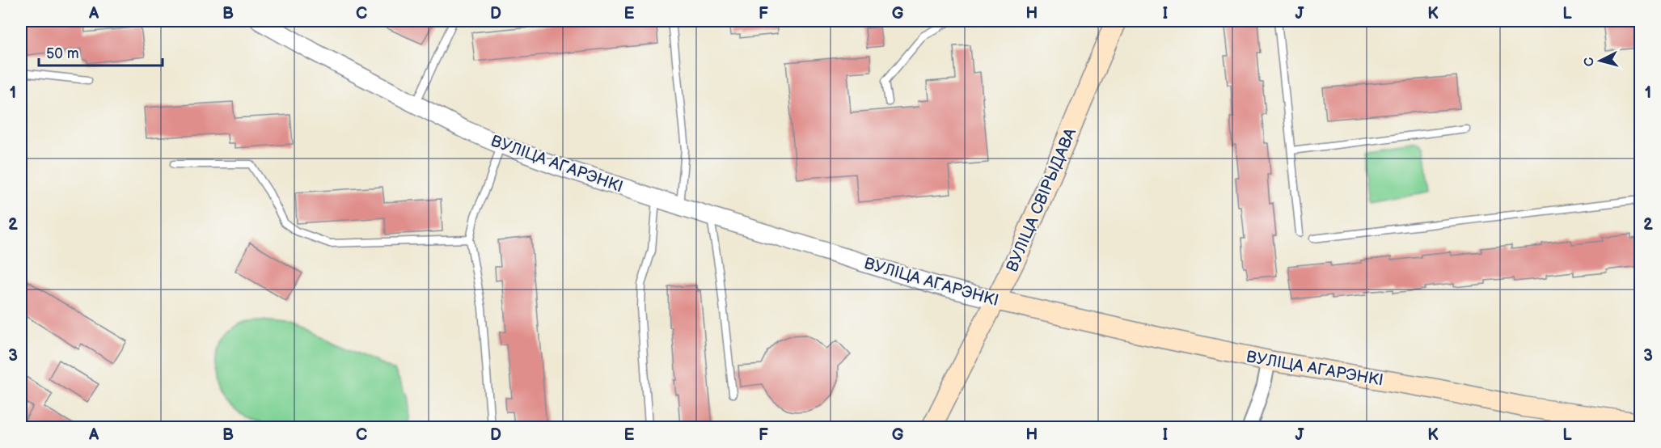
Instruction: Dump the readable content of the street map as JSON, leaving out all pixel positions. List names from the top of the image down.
{
  "streets": {
    "main road": ["ВУЛІЦА АГАРЭНКІ", "ВУЛІЦА СВІРЫДАВА"]
  },
  "crossings": [
    ["ВУЛІЦА АГАРЭНКІ", "ВУЛІЦА СВІРЫДАВА"]
  ],
  "scale_bar": "50 m",
  "north": "left",
  "grid": {
    "columns": [
      "A",
      "B",
      "C",
      "D",
      "E",
      "F",
      "G",
      "H",
      "I",
      "J",
      "K",
      "L"
    ],
    "rows": ["1", "2", "3"]
  }
}
